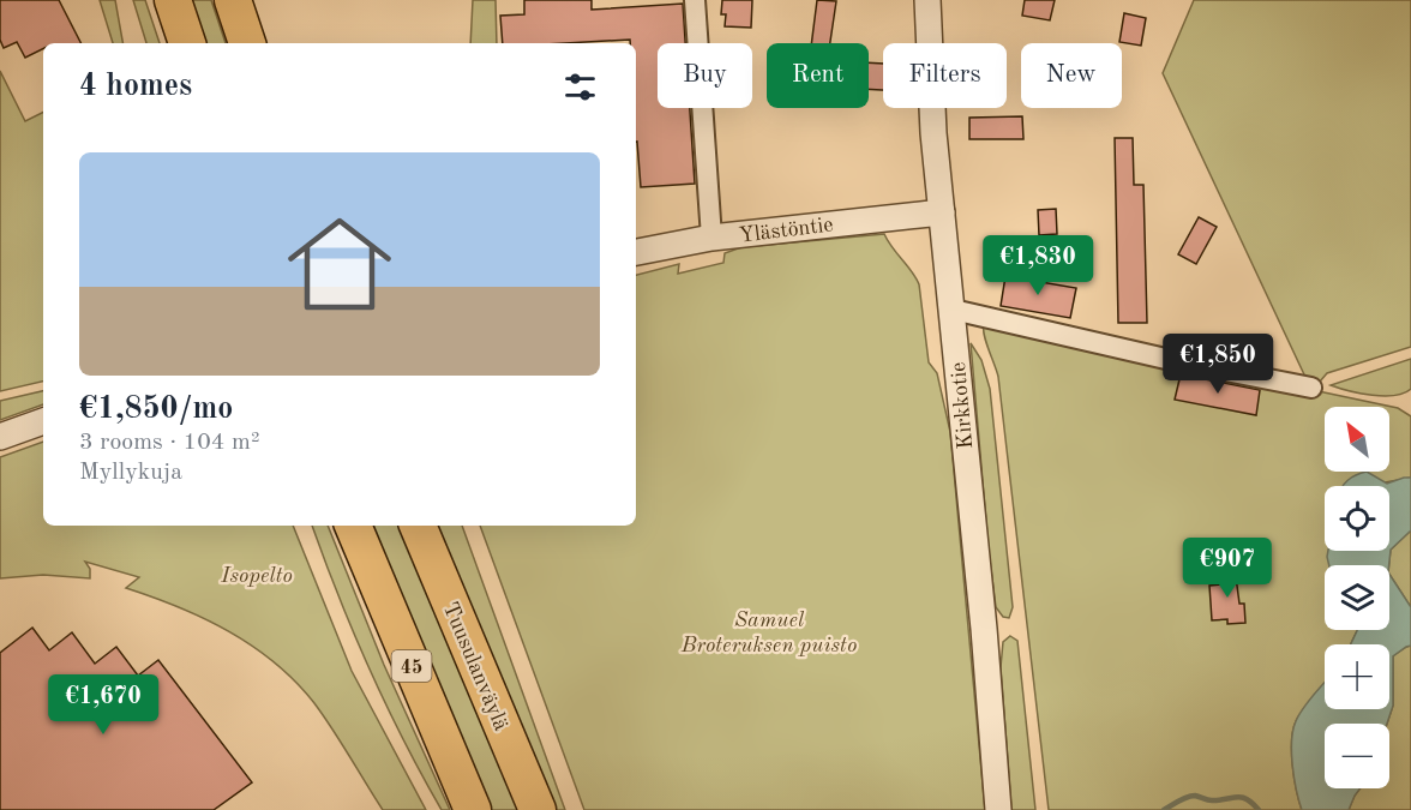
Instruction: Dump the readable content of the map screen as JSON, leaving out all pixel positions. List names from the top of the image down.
{
  "streets": {
    "highway": ["45", "Tuusulanväylä"],
    "street": ["Ylästöntie", "Kirkkotie"]
  },
  "crossings": [
    ["Ylästöntie", "Kirkkotie"]
  ],
  "parks": ["Isopelto", "Samuel Broteruksen puisto"],
  "north": "top left",
  "page": {
    "chip": [
      "Buy",
      "Rent",
      "Filters",
      "New"
    ],
    "heading": "4 homes",
    "list": [
      {
        "name": "€1,850/mo",
        "note": "3 rooms · 104 m² · Myllykuja"
      }
    ],
    "price": [
      "€1,830",
      "€1,850",
      "€907",
      "€1,670"
    ],
    "map_buttons": ["+", "−"]
  }
}
